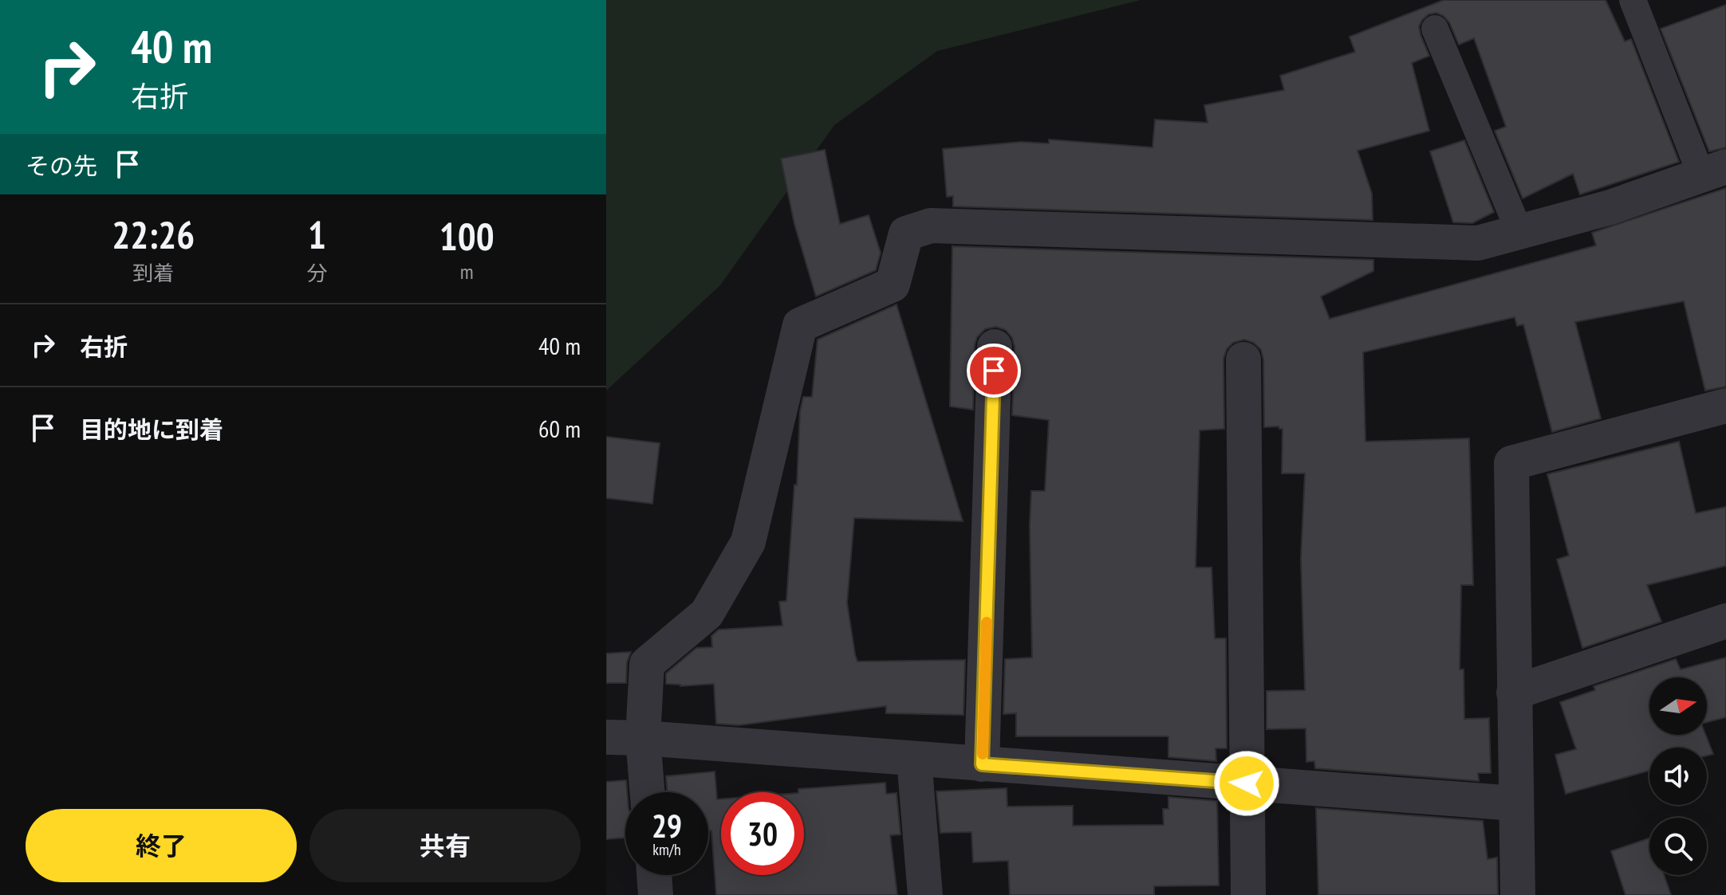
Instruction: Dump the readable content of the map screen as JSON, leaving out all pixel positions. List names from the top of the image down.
{
  "north": "right",
  "page": {
    "turn": ["40 m", "右折"],
    "then": "その先",
    "eta": [
      "22:26",
      "到着",
      "1",
      "分",
      "100",
      "m"
    ],
    "list": [
      {
        "name": "右折",
        "value": "40 m"
      },
      {
        "name": "目的地に到着",
        "value": "60 m"
      }
    ],
    "speed": "29 km/h",
    "limit": "30",
    "buttons": ["終了", "共有"]
  }
}
